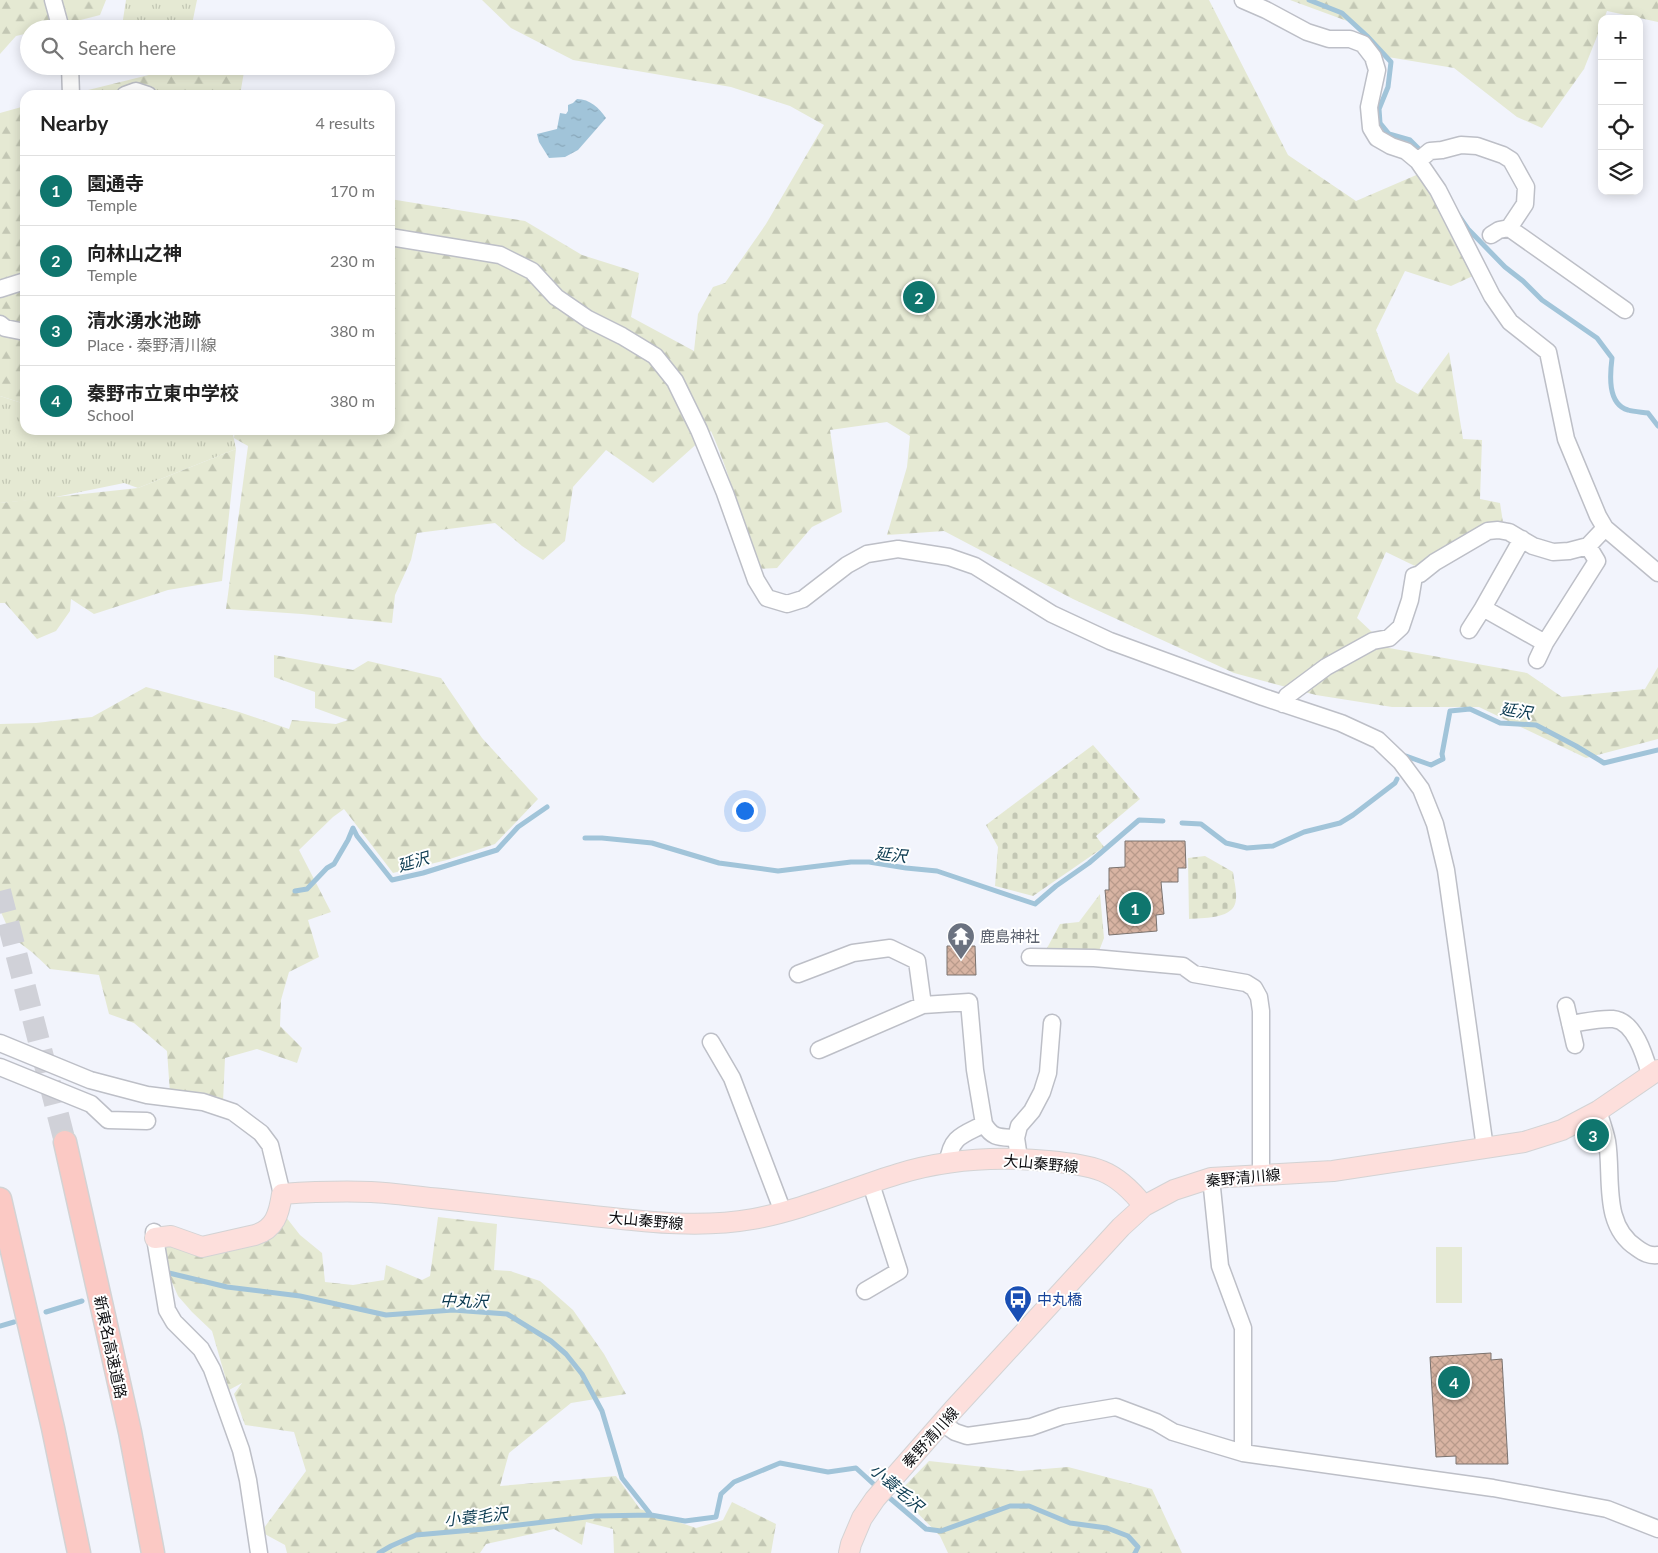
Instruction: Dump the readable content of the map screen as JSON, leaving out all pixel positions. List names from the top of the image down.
{
  "streets": {
    "highway": ["新東名高速道路"],
    "main road": ["大山秦野線", "秦野清川線"]
  },
  "crossings": [
    ["大山秦野線", "秦野清川線"]
  ],
  "water": ["延沢", "中丸沢", "小蓑毛沢"],
  "places": {
    "temple": ["鹿島神社"],
    "bus stop": ["中丸橋"]
  },
  "page": {
    "map_buttons": ["+", "−"],
    "search": "Search here",
    "heading": ["Nearby", "4 results"],
    "list": [
      {
        "mark": "1",
        "name": "園通寺",
        "note": "Temple",
        "value": "170 m"
      },
      {
        "mark": "2",
        "name": "向林山之神",
        "note": "Temple",
        "value": "230 m"
      },
      {
        "mark": "3",
        "name": "清水湧水池跡",
        "note": "Place · 秦野清川線",
        "value": "380 m"
      },
      {
        "mark": "4",
        "name": "秦野市立東中学校",
        "note": "School",
        "value": "380 m"
      }
    ],
    "pins": [
      "2",
      "1",
      "3",
      "4"
    ]
  }
}
